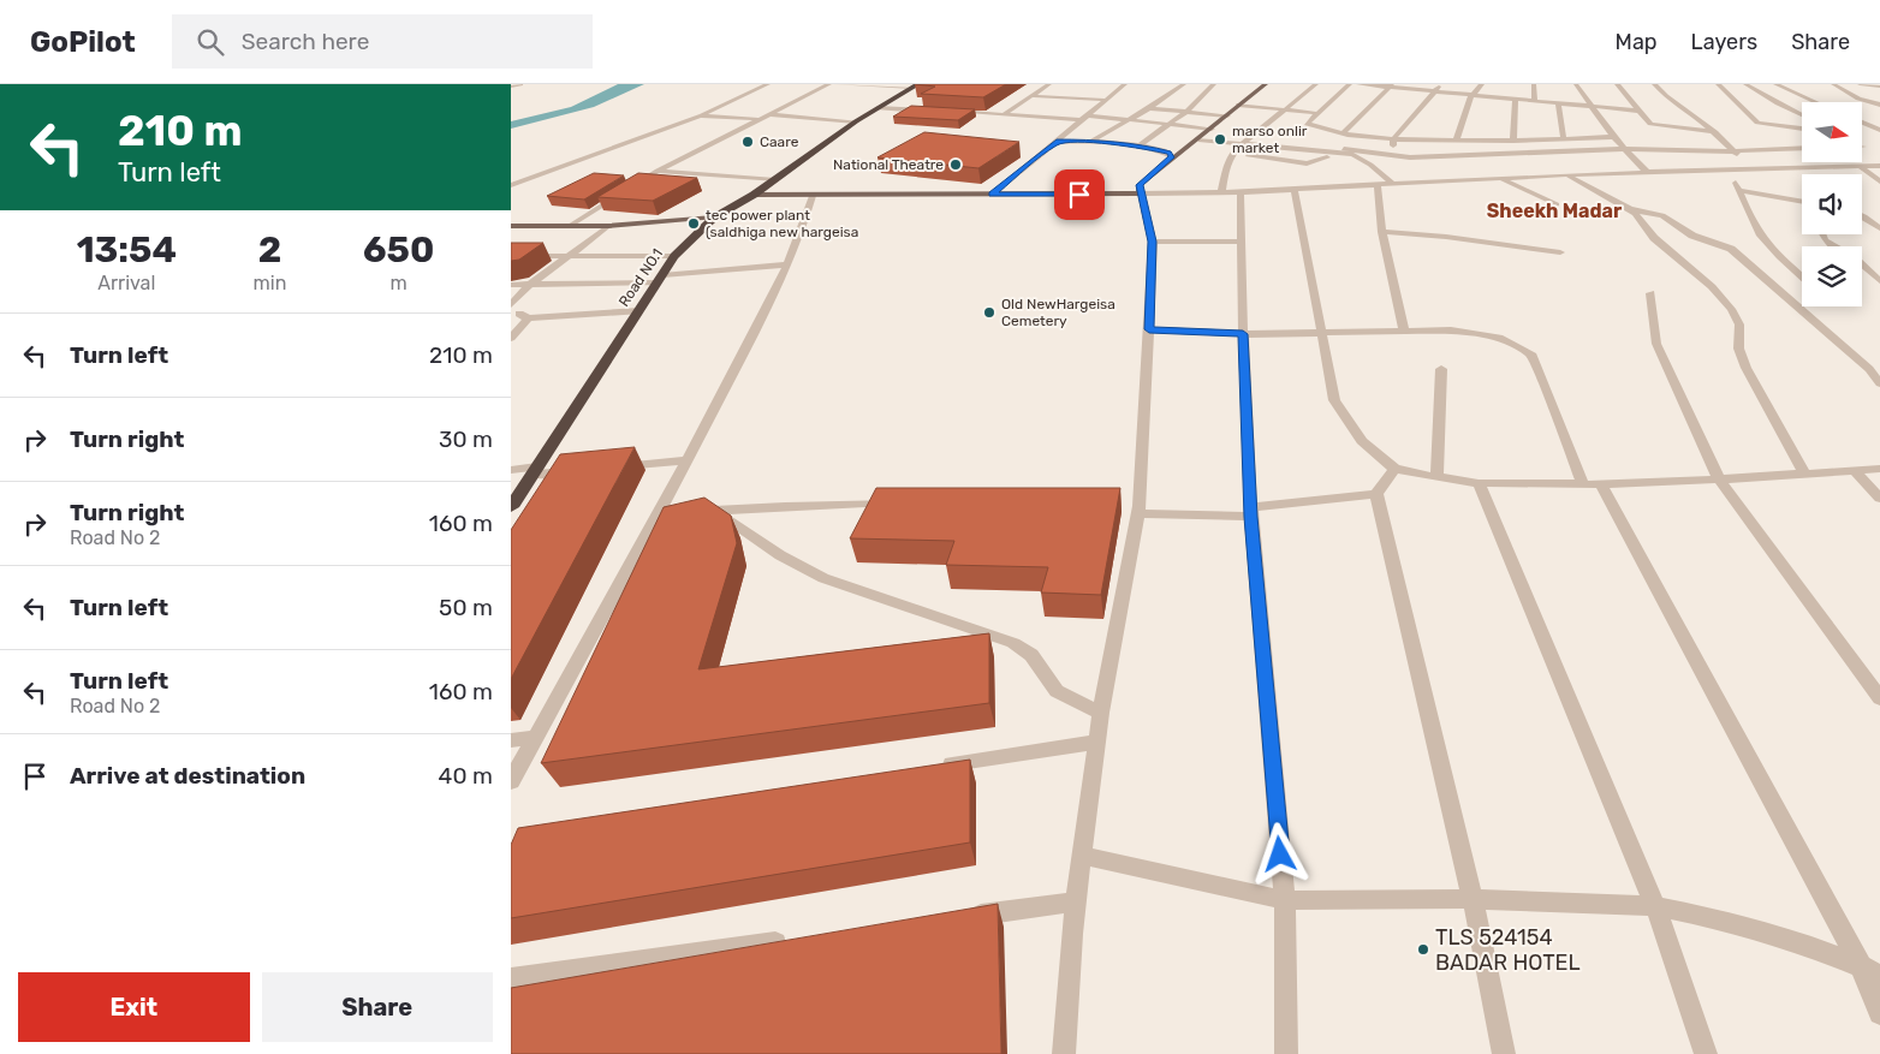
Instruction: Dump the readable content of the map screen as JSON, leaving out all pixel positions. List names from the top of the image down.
{
  "streets": {
    "highway": ["Road NO.1"]
  },
  "districts": ["Sheekh Madar"],
  "places": [
    "marso onlir market",
    "Caare",
    "National Theatre",
    "tec power plant (saldhiga new hargeisa",
    "Old NewHargeisa Cemetery",
    "TLS 524154 BADAR HOTEL"
  ],
  "north": "right",
  "page": {
    "header": "GoPilot",
    "search": "Search here",
    "nav": ["Map", "Layers", "Share"],
    "turn": ["210 m", "Turn left"],
    "eta": [
      "13:54",
      "Arrival",
      "2",
      "min",
      "650",
      "m"
    ],
    "list": [
      {
        "name": "Turn left",
        "value": "210 m"
      },
      {
        "name": "Turn right",
        "value": "30 m"
      },
      {
        "name": "Turn right",
        "note": "Road No 2",
        "value": "160 m"
      },
      {
        "name": "Turn left",
        "value": "50 m"
      },
      {
        "name": "Turn left",
        "note": "Road No 2",
        "value": "160 m"
      },
      {
        "name": "Arrive at destination",
        "value": "40 m"
      }
    ],
    "buttons": ["Exit", "Share"]
  }
}
